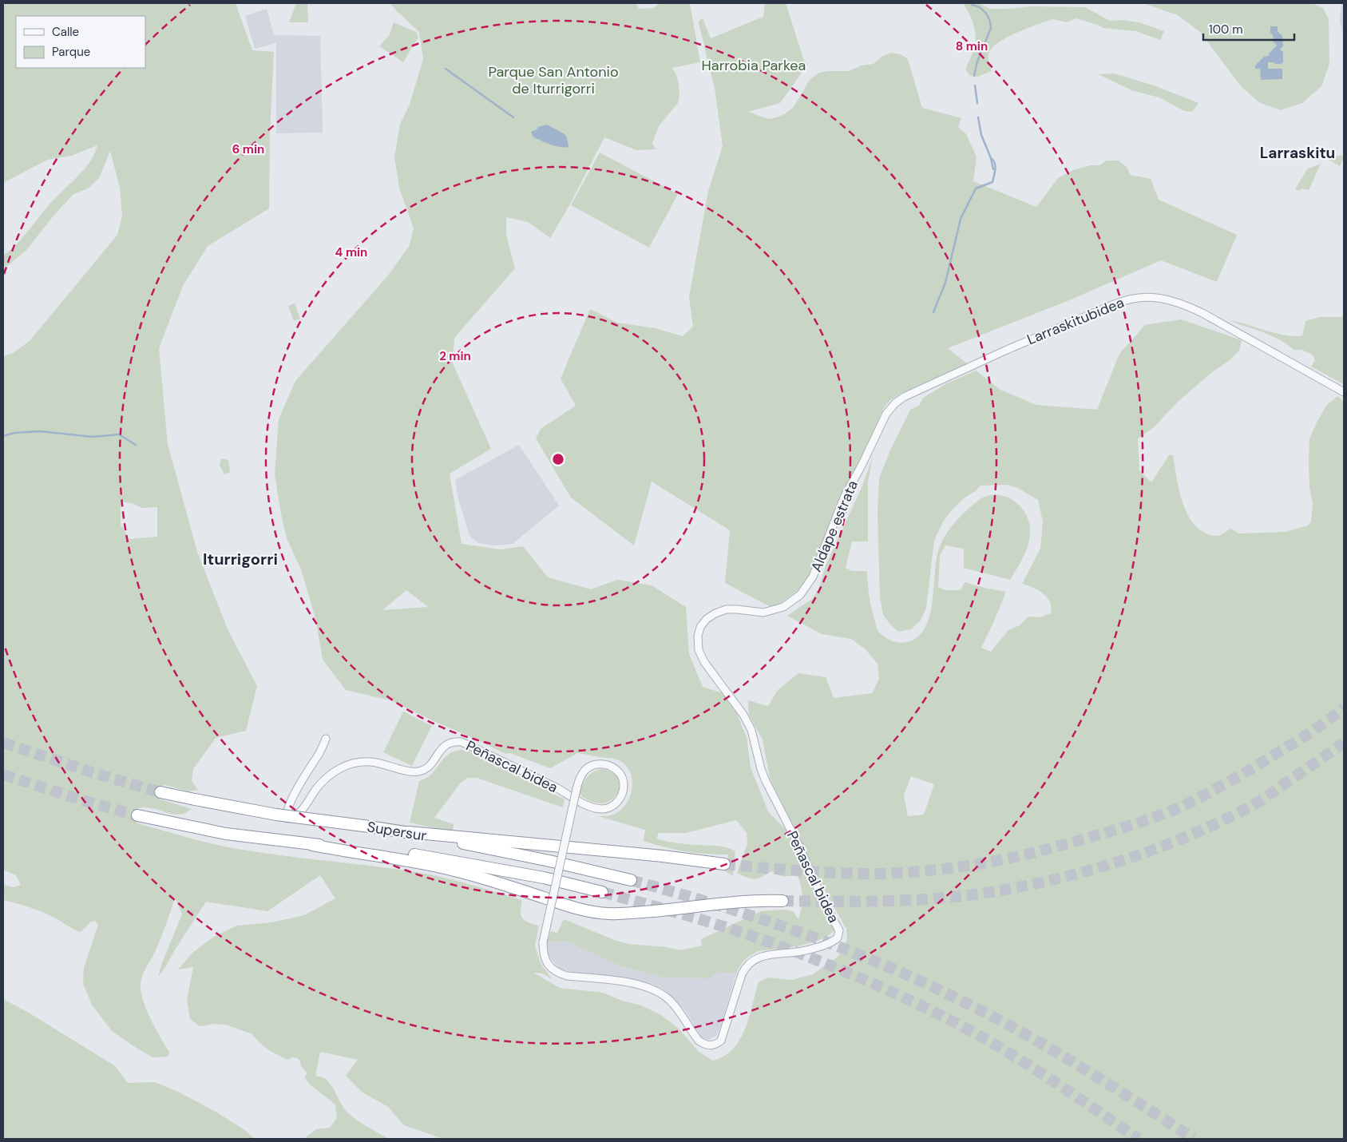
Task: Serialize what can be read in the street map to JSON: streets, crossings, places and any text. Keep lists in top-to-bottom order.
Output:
{
  "streets": {
    "highway": ["Supersur"],
    "street": ["Larraskitubidea", "Aldape estrata", "Peñascal bidea"]
  },
  "crossings": [
    ["Larraskitubidea", "Aldape estrata"],
    ["Aldape estrata", "Peñascal bidea"]
  ],
  "districts": ["Larraskitu", "Iturrigorri"],
  "parks": ["Harrobia Parkea", "Parque San Antonio de Iturrigorri"],
  "legend": ["Calle", "Parque"],
  "scale_bar": "100 m",
  "rings": [
    "8 min",
    "6 min",
    "4 min",
    "2 min"
  ]
}
